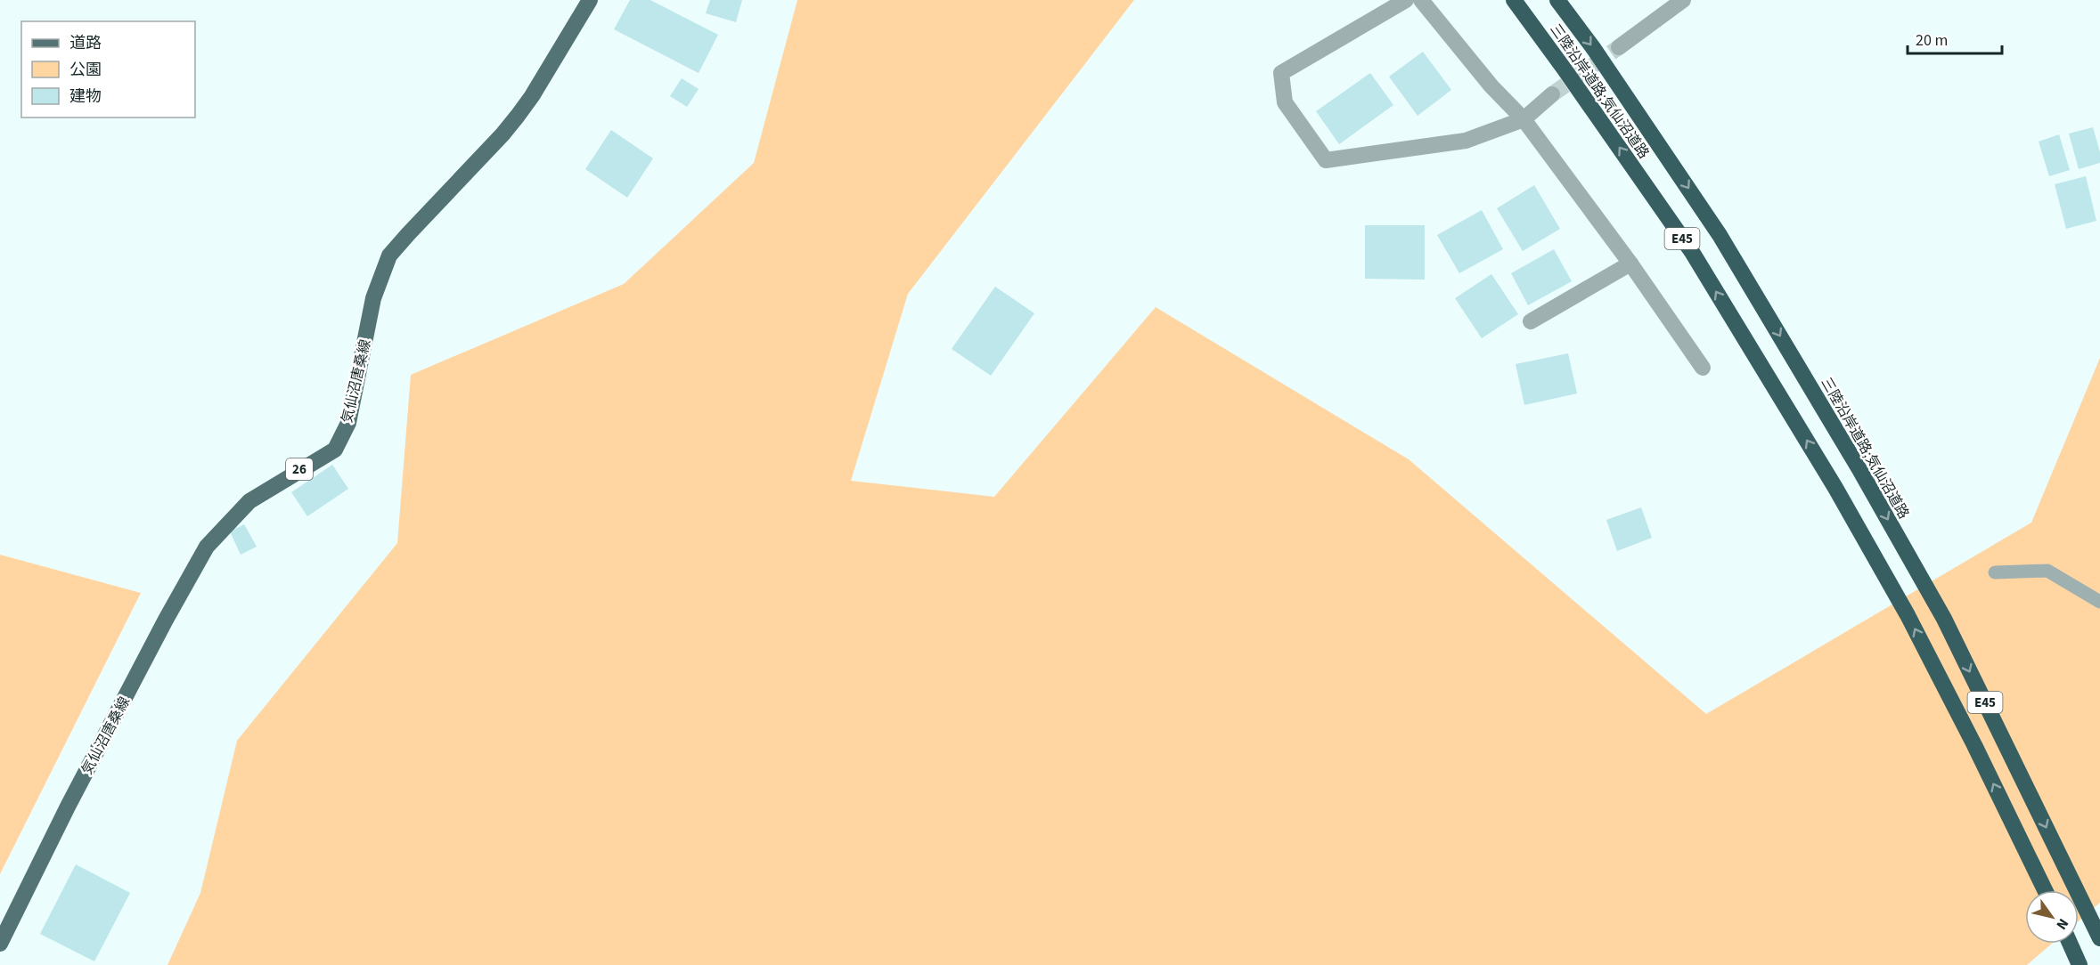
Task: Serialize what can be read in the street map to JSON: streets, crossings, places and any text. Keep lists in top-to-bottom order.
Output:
{
  "streets": {
    "highway": ["三陸沿岸道路;気仙沼道路", "E45"],
    "main road": ["気仙沼唐桑線", "26"]
  },
  "legend": ["道路", "公園", "建物"],
  "scale_bar": "20 m",
  "north": "bottom right"
}
